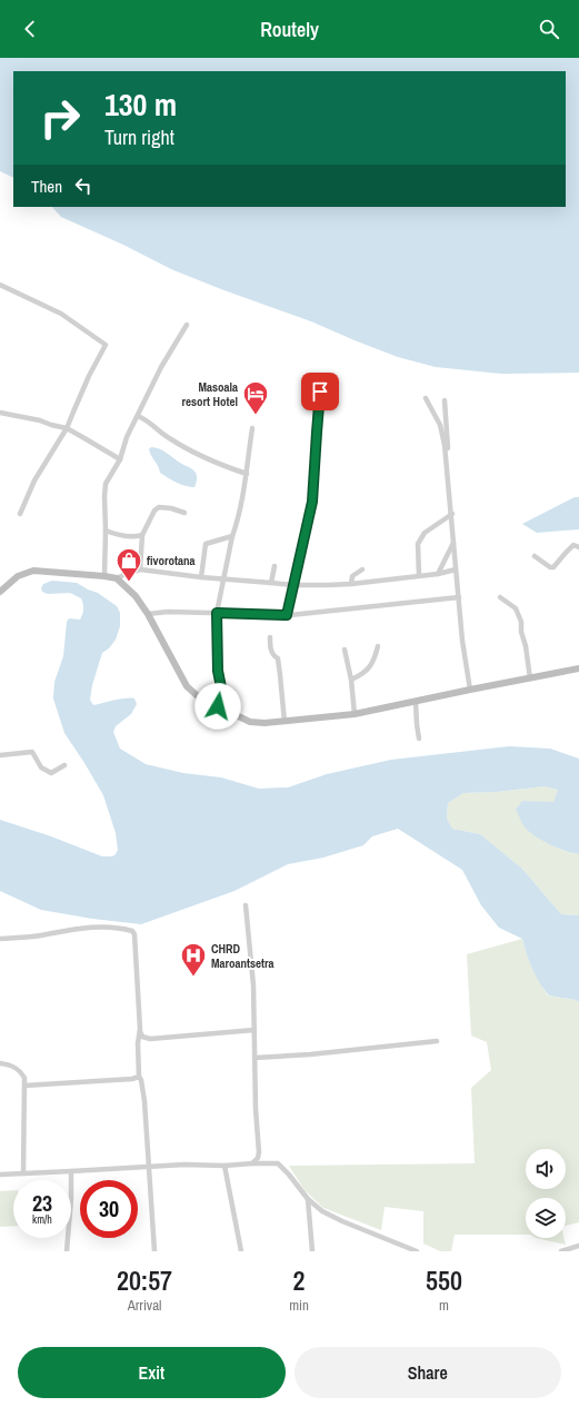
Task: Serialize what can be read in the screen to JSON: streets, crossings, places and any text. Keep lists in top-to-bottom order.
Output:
{
  "places": {
    "hotel": ["Masoala resort Hotel"],
    "shop": ["fivorotana"],
    "hospital": ["CHRD Maroantsetra"]
  },
  "page": {
    "header": "Routely",
    "turn": ["130 m", "Turn right"],
    "then": "Then",
    "speed": "23 km/h",
    "limit": "30",
    "eta": [
      "20:57",
      "Arrival",
      "2",
      "min",
      "550",
      "m"
    ],
    "buttons": ["Exit", "Share"]
  }
}
